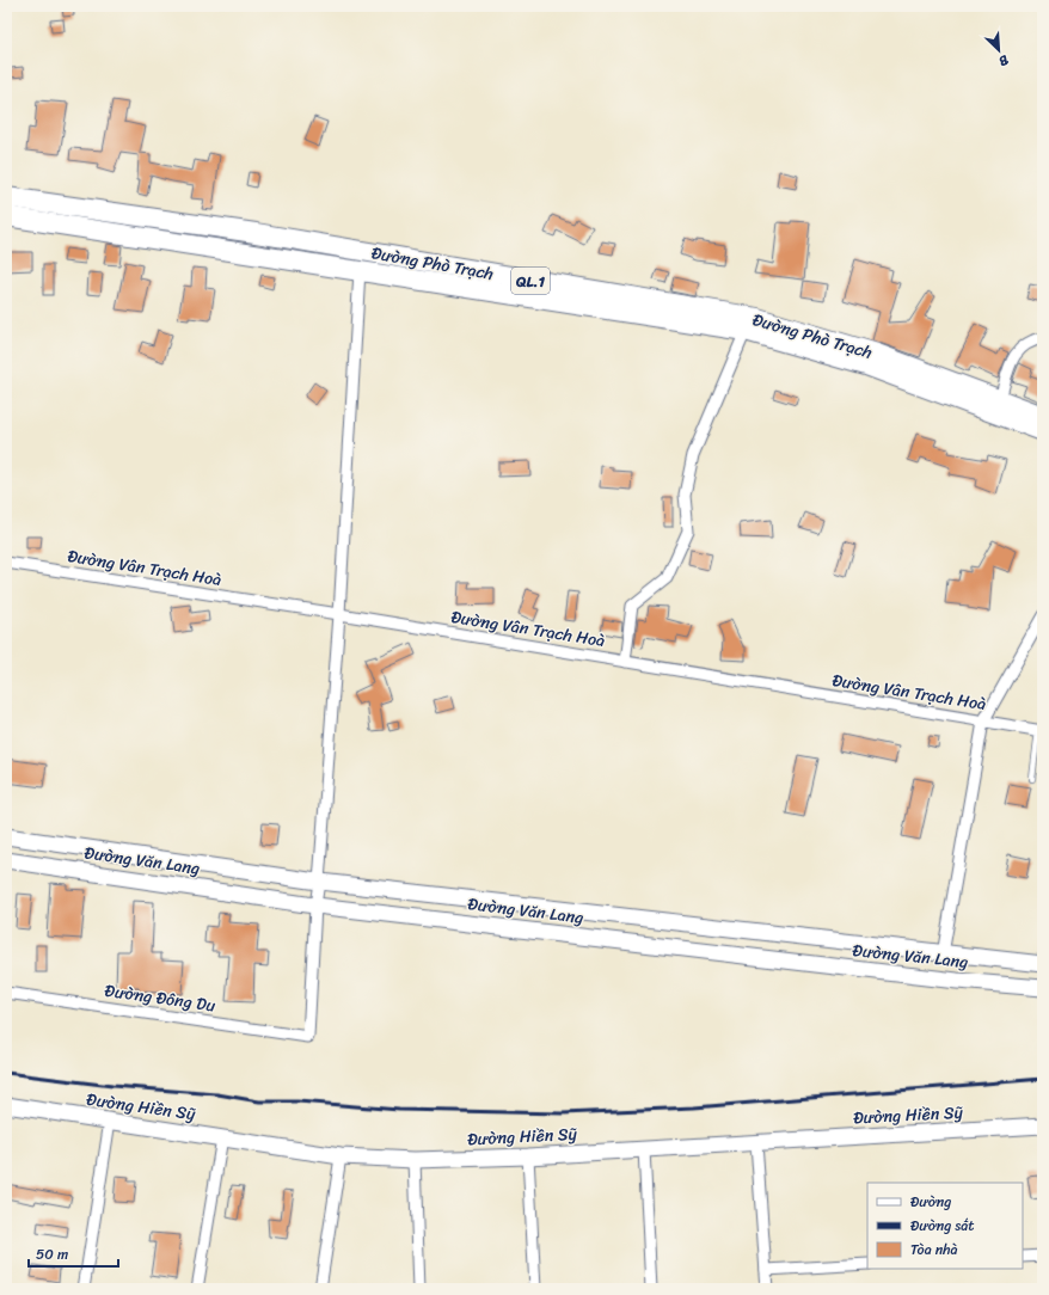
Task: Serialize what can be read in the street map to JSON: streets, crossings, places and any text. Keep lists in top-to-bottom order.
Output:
{
  "streets": {
    "highway": ["Đường Phò Trạch", "QL.1"],
    "street": [
      "Đường Vân Trạch Hoà",
      "Đường Văn Lang",
      "Đường Đông Du",
      "Đường Hiền Sỹ"
    ]
  },
  "crossings": [
    ["Đường Văn Lang", "Đường Đông Du"]
  ],
  "legend": ["Đường", "Đường sắt", "Tòa nhà"],
  "scale_bar": "50 m",
  "north": "bottom right"
}
